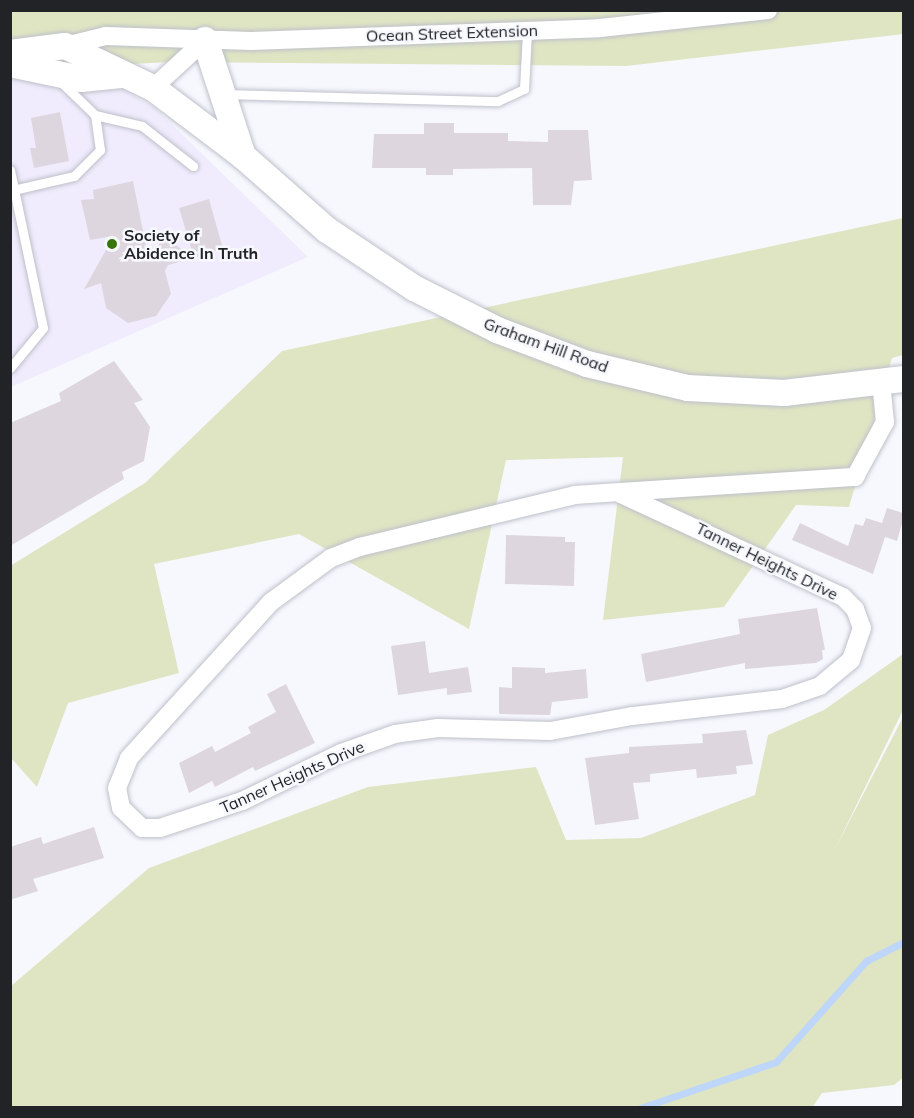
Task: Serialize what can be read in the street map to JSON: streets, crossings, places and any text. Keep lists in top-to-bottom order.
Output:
{
  "streets": {
    "main road": ["Graham Hill Road"],
    "street": ["Ocean Street Extension", "Tanner Heights Drive"]
  },
  "crossings": [
    ["Ocean Street Extension", "Graham Hill Road"],
    ["Graham Hill Road", "Tanner Heights Drive"]
  ],
  "places": ["Society of Abidence In Truth"]
}
